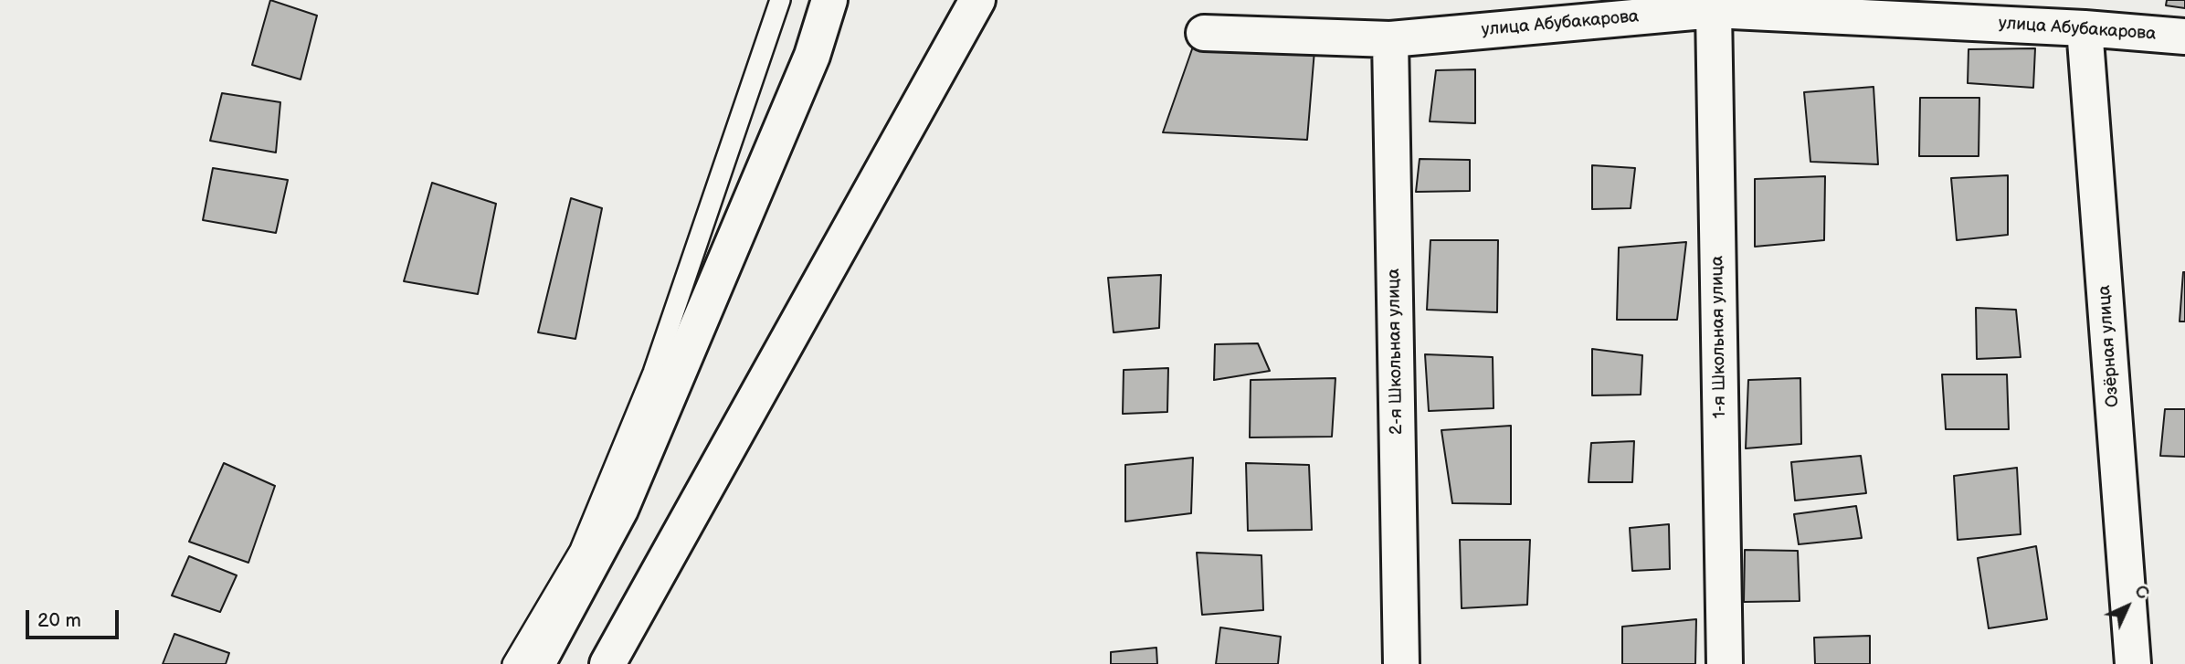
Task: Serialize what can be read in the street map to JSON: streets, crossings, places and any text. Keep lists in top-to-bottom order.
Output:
{
  "streets": {
    "street": [
      "улица Абубакарова",
      "1-я Школьная улица",
      "Озёрная улица",
      "2-я Школьная улица"
    ]
  },
  "crossings": [
    ["улица Абубакарова", "1-я Школьная улица"],
    ["улица Абубакарова", "Озёрная улица"],
    ["улица Абубакарова", "2-я Школьная улица"]
  ],
  "scale_bar": "20 m",
  "north": "top right"
}
